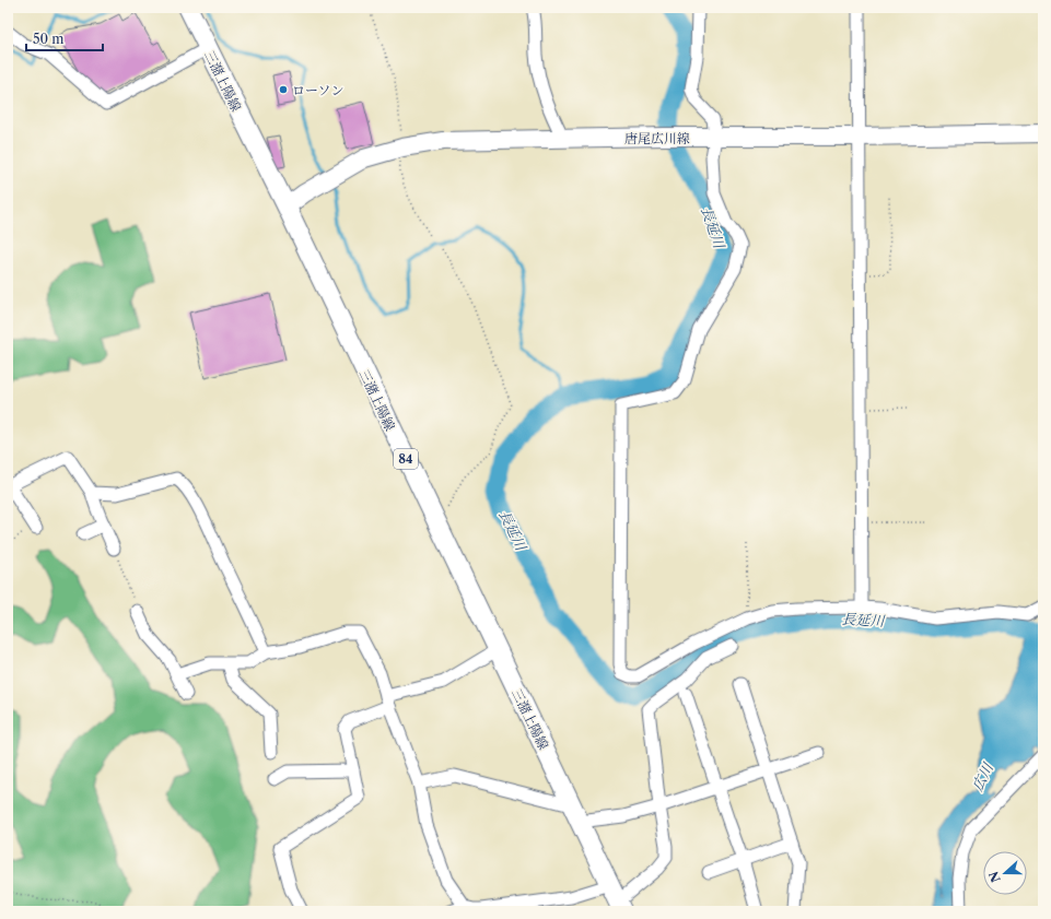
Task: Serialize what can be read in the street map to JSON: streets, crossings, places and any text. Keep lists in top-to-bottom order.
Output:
{
  "streets": {
    "main road": ["三潴上陽線", "唐尾広川線", "84"]
  },
  "crossings": [
    ["三潴上陽線", "唐尾広川線"]
  ],
  "water": ["長延川", "広川"],
  "places": ["ローソン"],
  "scale_bar": "50 m",
  "north": "left"
}
